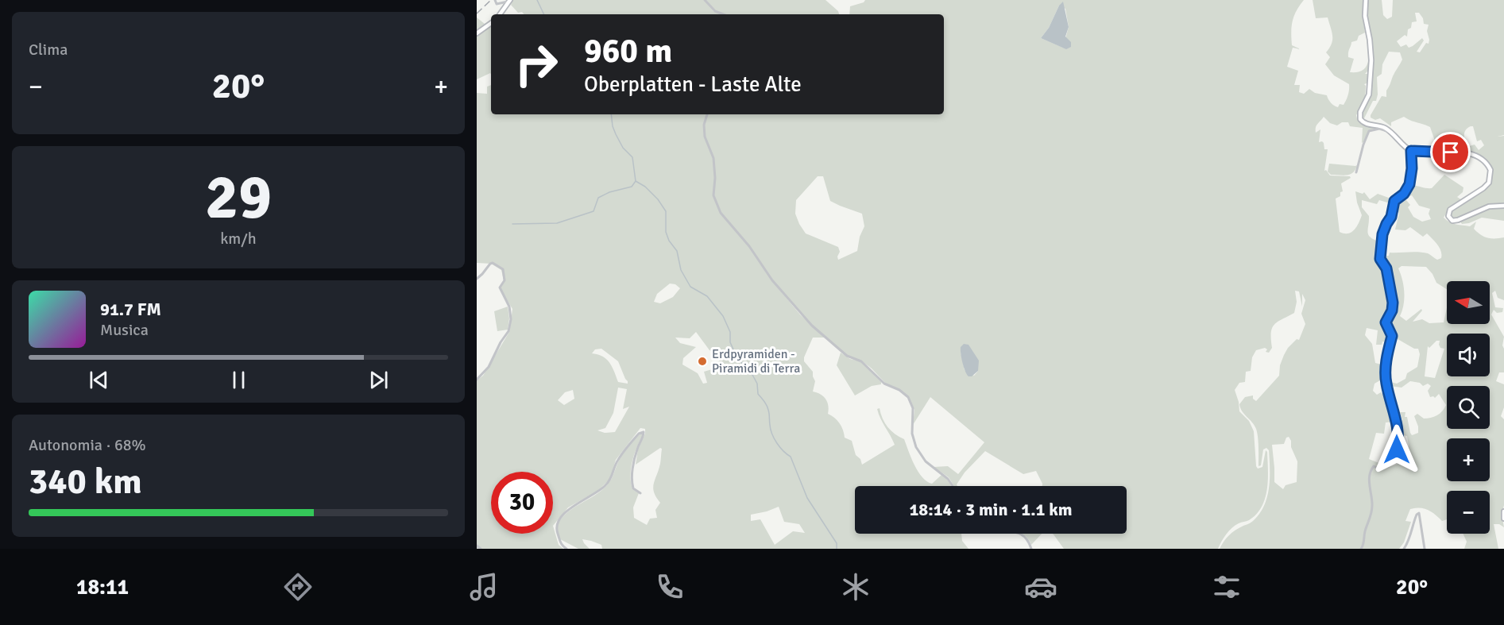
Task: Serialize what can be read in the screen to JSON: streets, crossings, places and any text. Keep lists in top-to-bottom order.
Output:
{
  "places": ["Erdpyramiden - Piramidi di Terra"],
  "north": "left",
  "page": {
    "tile": [
      "Clima",
      ["29", "km/h"],
      ["Autonomia · 68%", "340 km"]
    ],
    "turn": ["960 m", "Oberplatten - Laste Alte"],
    "heat": ["−", "20°", "+"],
    "map_buttons": ["+", "−"],
    "song": ["91.7 FM", "Musica"],
    "limit": "30",
    "trip": "18:14 · 3 min · 1.1 km",
    "tabs": ["18:11", "20°"]
  }
}
